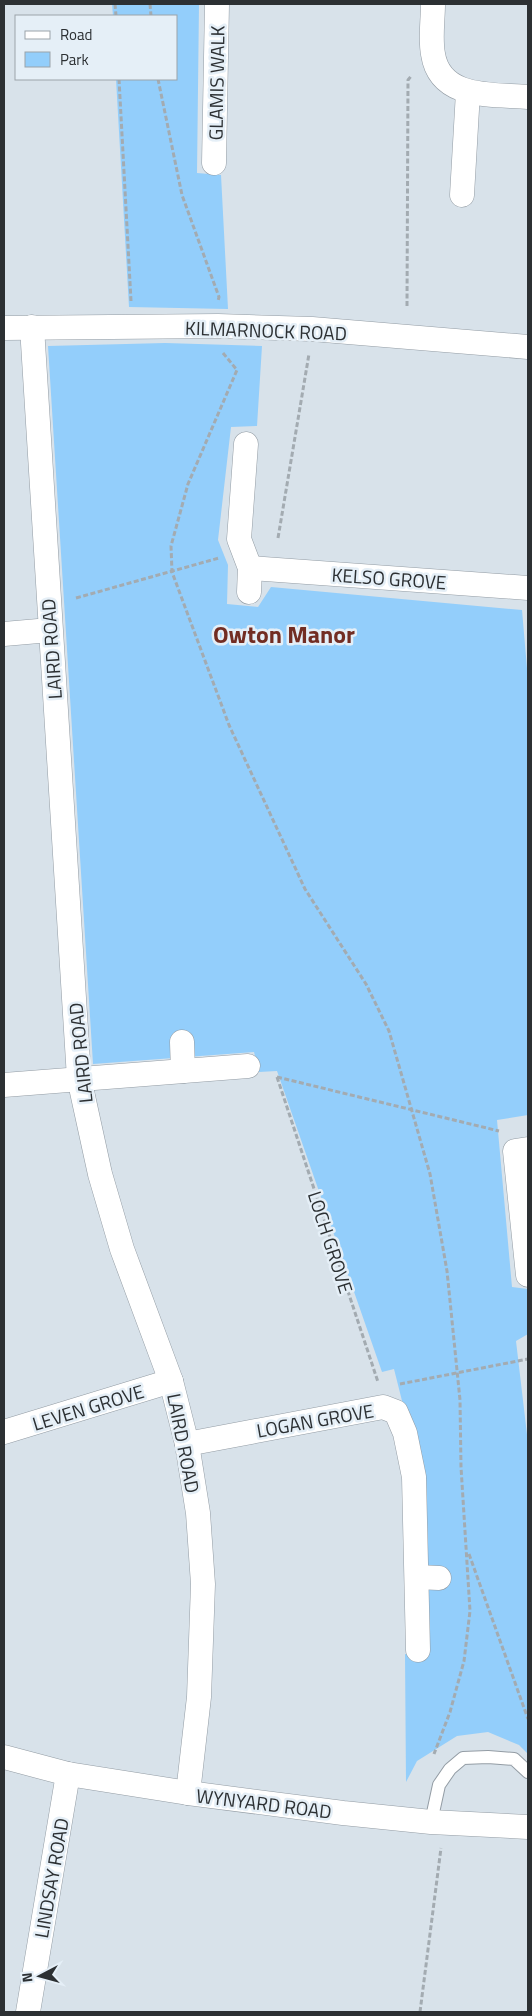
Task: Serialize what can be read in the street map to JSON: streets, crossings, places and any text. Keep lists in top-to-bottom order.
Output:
{
  "streets": {
    "street": [
      "GLAMIS WALK",
      "KILMARNOCK ROAD",
      "KELSO GROVE",
      "LAIRD ROAD",
      "LEVEN GROVE",
      "LOGAN GROVE",
      "WYNYARD ROAD",
      "LINDSAY ROAD"
    ],
    "path": ["LOCH GROVE"]
  },
  "crossings": [
    ["KILMARNOCK ROAD", "LAIRD ROAD"],
    ["LAIRD ROAD", "LEVEN GROVE"],
    ["LAIRD ROAD", "LOGAN GROVE"],
    ["LAIRD ROAD", "WYNYARD ROAD"],
    ["LOCH GROVE", "LOGAN GROVE"],
    ["WYNYARD ROAD", "LINDSAY ROAD"]
  ],
  "districts": ["Owton Manor"],
  "legend": ["Road", "Park"],
  "north": "left"
}
